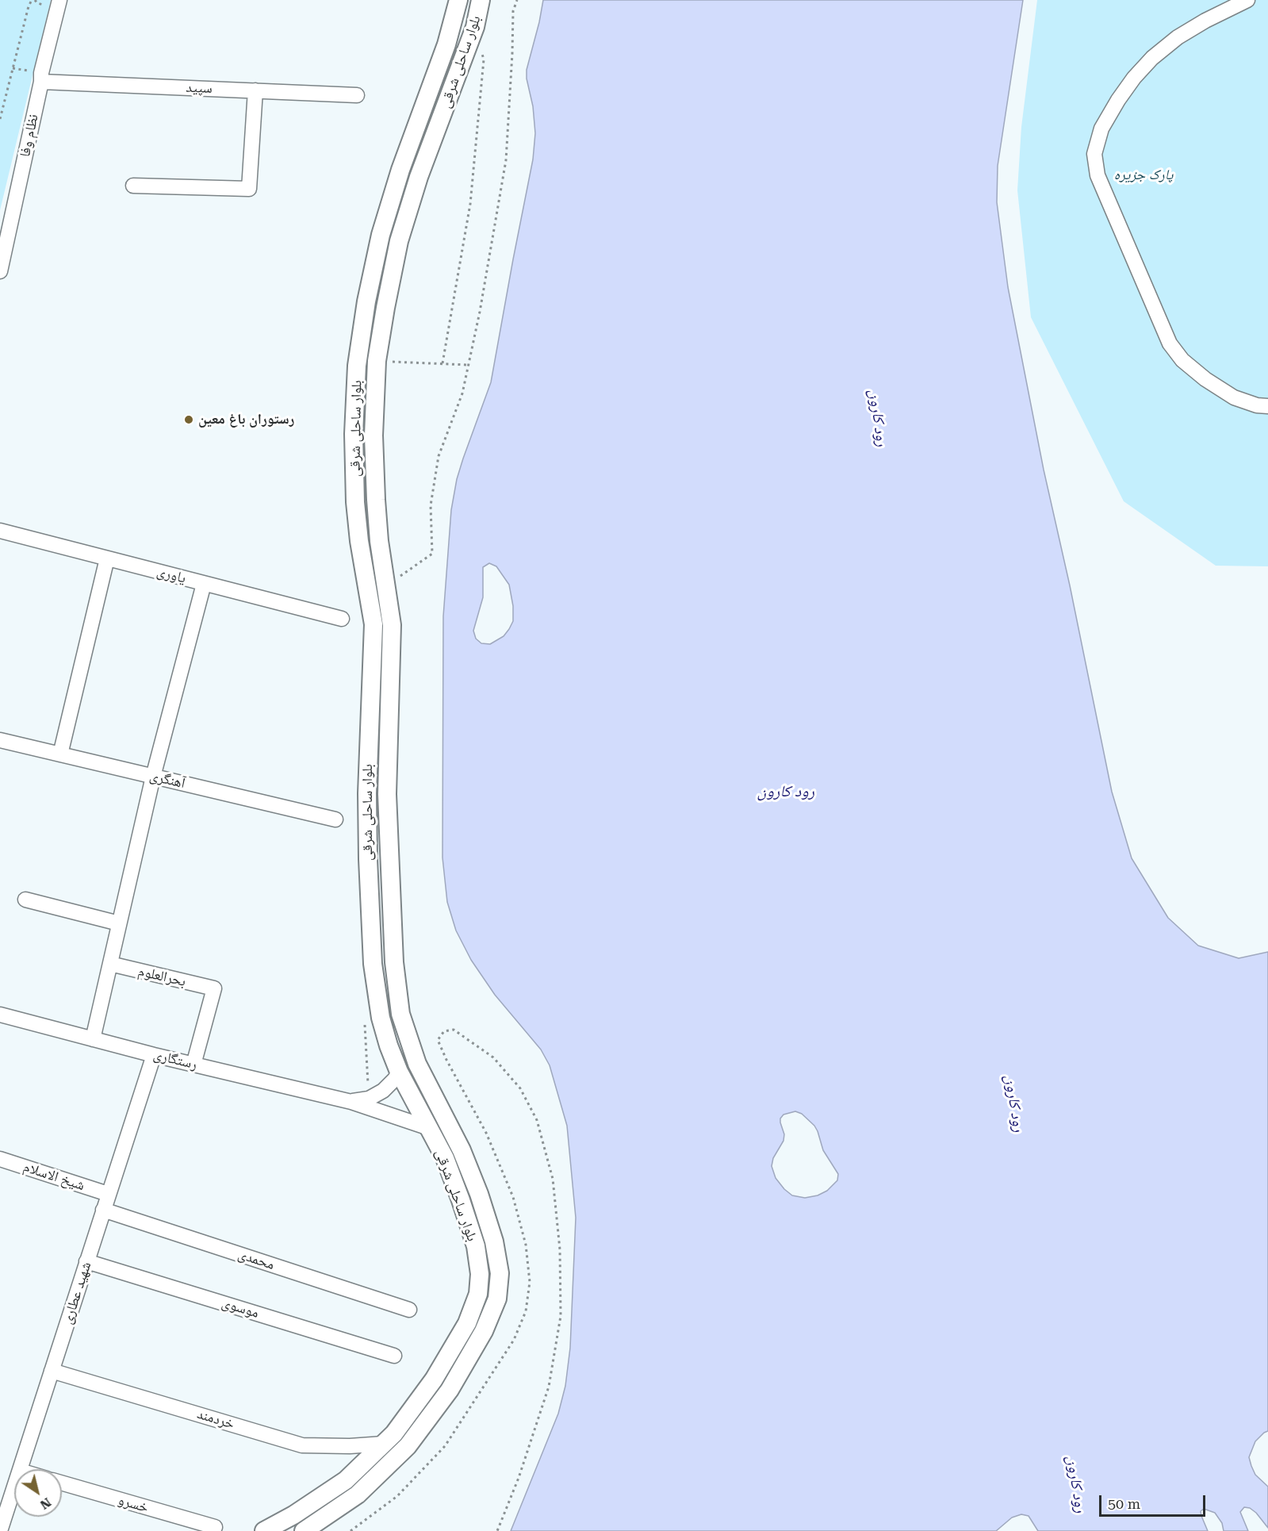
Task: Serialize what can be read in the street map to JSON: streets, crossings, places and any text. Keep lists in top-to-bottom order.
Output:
{
  "streets": {
    "main road": ["بلوار ساحلی شرقی"],
    "street": [
      "سپید",
      "نظام وفا",
      "یاوری",
      "آهنگری",
      "بحرالعلوم",
      "رستگاری",
      "شیخ الاسلام",
      "محمدی",
      "شهید عطاری",
      "موسوی",
      "خردمند",
      "خسرو"
    ]
  },
  "crossings": [
    ["بلوار ساحلی شرقی", "رستگاری"],
    ["بلوار ساحلی شرقی", "خردمند"],
    ["سپید", "نظام وفا"],
    ["بحرالعلوم", "رستگاری"],
    ["رستگاری", "شهید عطاری"],
    ["شیخ الاسلام", "شهید عطاری"],
    ["محمدی", "شهید عطاری"],
    ["شهید عطاری", "موسوی"],
    ["شهید عطاری", "خردمند"]
  ],
  "water": ["رود کارون"],
  "parks": ["پارک جزیره"],
  "places": ["رستوران باغ معین"],
  "scale_bar": "50 m",
  "north": "bottom right"
}
